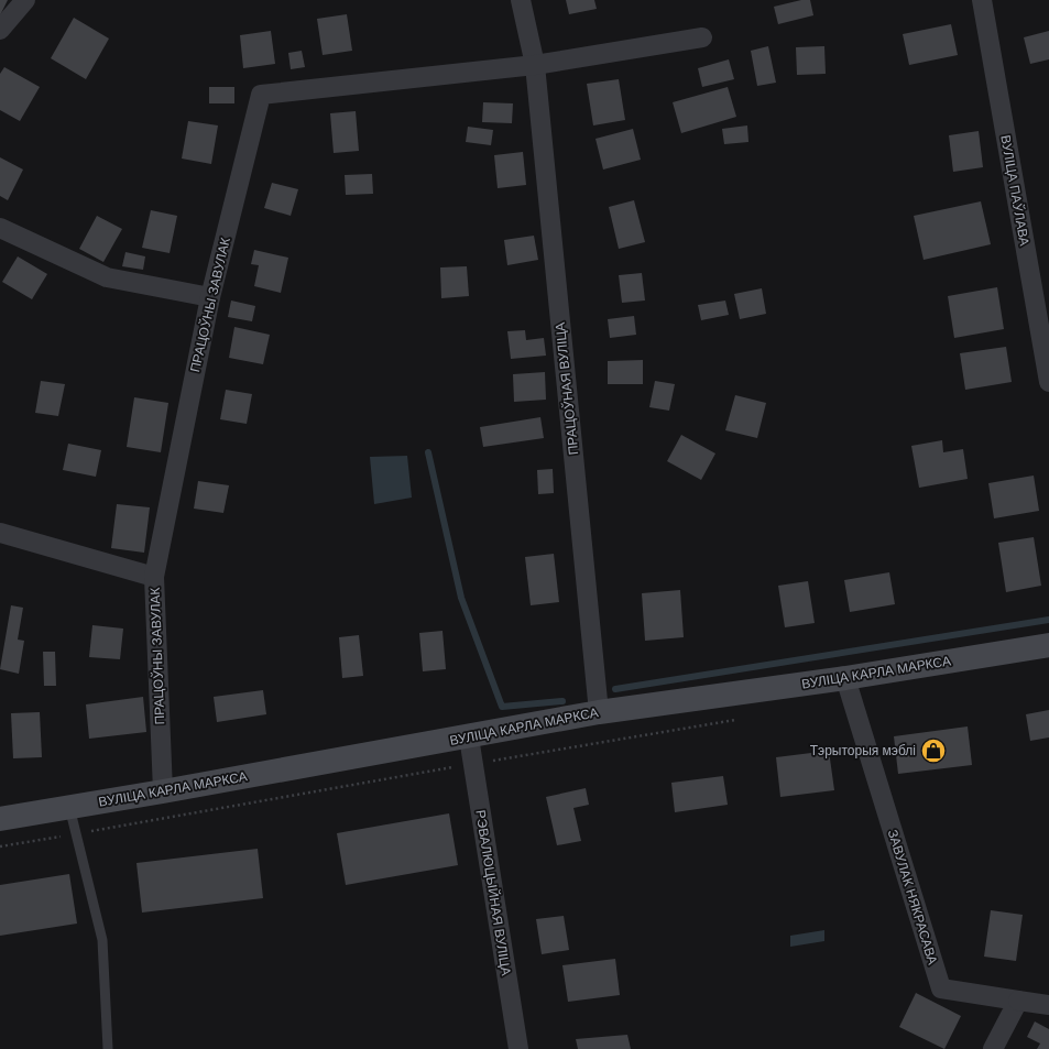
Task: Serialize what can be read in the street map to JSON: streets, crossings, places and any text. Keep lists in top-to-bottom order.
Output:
{
  "streets": {
    "main road": ["ВУЛІЦА КАРЛА МАРКСА"],
    "street": [
      "ВУЛІЦА ПАЎЛАВА",
      "ПРАЦОЎНЫ ЗАВУЛАК",
      "ПРАЦОЎНАЯ ВУЛІЦА",
      "РЭВАЛЮЦЫЙНАЯ ВУЛІЦА",
      "ЗАВУЛАК НЯКРАСАВА"
    ]
  },
  "crossings": [
    ["ПРАЦОЎНЫ ЗАВУЛАК", "ПРАЦОЎНАЯ ВУЛІЦА"],
    ["ПРАЦОЎНЫ ЗАВУЛАК", "ВУЛІЦА КАРЛА МАРКСА"],
    ["ПРАЦОЎНАЯ ВУЛІЦА", "ВУЛІЦА КАРЛА МАРКСА"],
    ["ВУЛІЦА КАРЛА МАРКСА", "РЭВАЛЮЦЫЙНАЯ ВУЛІЦА"],
    ["ВУЛІЦА КАРЛА МАРКСА", "ЗАВУЛАК НЯКРАСАВА"]
  ],
  "places": {
    "shop": ["Тэрыторыя мэблі"]
  }
}
